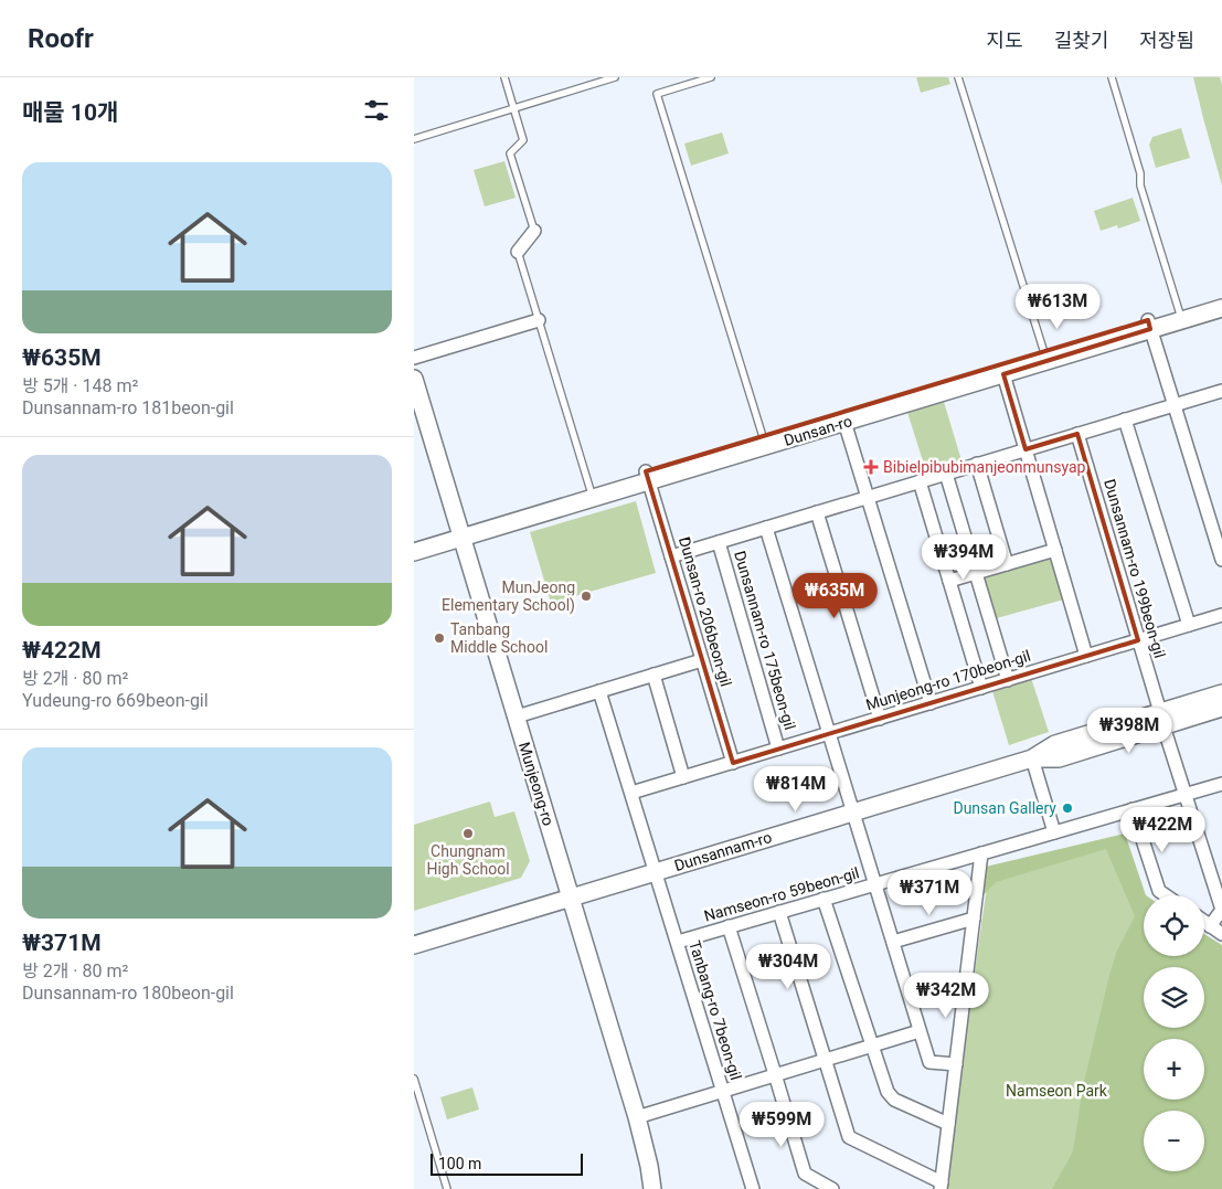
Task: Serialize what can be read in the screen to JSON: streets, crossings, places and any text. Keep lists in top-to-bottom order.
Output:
{
  "streets": {
    "main road": ["Dunsan-ro", "Munjeong-ro", "Dunsannam-ro"],
    "street": [
      "Dunsannam-ro 199beon-gil",
      "Dunsan-ro 206beon-gil",
      "Dunsannam-ro 175beon-gil",
      "Munjeong-ro 170beon-gil",
      "Namseon-ro 59beon-gil",
      "Tanbang-ro 7beon-gil"
    ]
  },
  "crossings": [
    ["Dunsan-ro", "Dunsan-ro 206beon-gil"],
    ["Dunsan-ro", "Munjeong-ro"],
    ["Dunsannam-ro 199beon-gil", "Munjeong-ro 170beon-gil"],
    ["Dunsannam-ro 199beon-gil", "Dunsannam-ro"],
    ["Dunsannam-ro 199beon-gil", "Namseon-ro 59beon-gil"],
    ["Dunsan-ro 206beon-gil", "Munjeong-ro 170beon-gil"],
    ["Dunsannam-ro 175beon-gil", "Munjeong-ro 170beon-gil"],
    ["Munjeong-ro 170beon-gil", "Tanbang-ro 7beon-gil"],
    ["Munjeong-ro", "Dunsannam-ro"],
    ["Dunsannam-ro", "Tanbang-ro 7beon-gil"],
    ["Namseon-ro 59beon-gil", "Tanbang-ro 7beon-gil"]
  ],
  "parks": ["Namseon Park"],
  "places": {
    "health": ["Bibielpibubimanjeonmunsyap"],
    "other": [
      "MunJeong Elementary School)",
      "Tanbang Middle School",
      "Dunsan Gallery",
      "Chungnam High School"
    ]
  },
  "scale_bar": "100 m",
  "page": {
    "header": "Roofr",
    "nav": ["지도", "길찾기", "저장됨"],
    "heading": "매물 10개",
    "list": [
      {
        "name": "₩635M",
        "note": "방 5개 · 148 m² · Dunsannam-ro 181beon-gil"
      },
      {
        "name": "₩422M",
        "note": "방 2개 · 80 m² · Yudeung-ro 669beon-gil"
      },
      {
        "name": "₩371M",
        "note": "방 2개 · 80 m² · Dunsannam-ro 180beon-gil"
      }
    ],
    "price": [
      "₩613M",
      "₩394M",
      "₩635M",
      "₩398M",
      "₩814M",
      "₩422M",
      "₩371M",
      "₩304M",
      "₩342M",
      "₩599M"
    ],
    "map_buttons": ["+", "−"],
    "scale": "100 m"
  }
}
